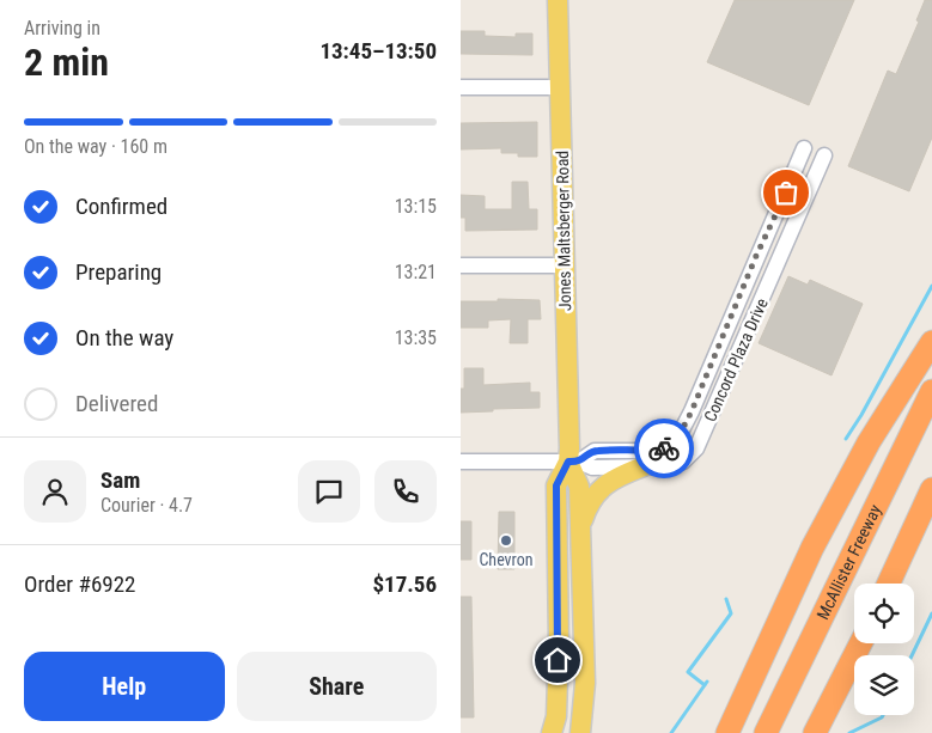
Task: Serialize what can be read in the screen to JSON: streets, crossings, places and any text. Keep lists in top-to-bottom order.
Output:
{
  "streets": {
    "highway": ["McAllister Freeway"],
    "main road": ["Jones Maltsberger Road"],
    "street": ["Concord Plaza Drive"]
  },
  "crossings": [
    ["Jones Maltsberger Road", "Concord Plaza Drive"]
  ],
  "places": ["Chevron"],
  "page": {
    "heading": ["2 min", "Arriving in", "13:45–13:50"],
    "panel": [
      "Sam",
      "Courier · 4.7",
      "Order #6922",
      "$17.56"
    ],
    "bar": "On the way · 160 m",
    "list": [
      ["Confirmed", "13:15"],
      ["Preparing", "13:21"],
      ["On the way", "13:35"],
      "Delivered"
    ],
    "buttons": ["Help", "Share"]
  }
}
